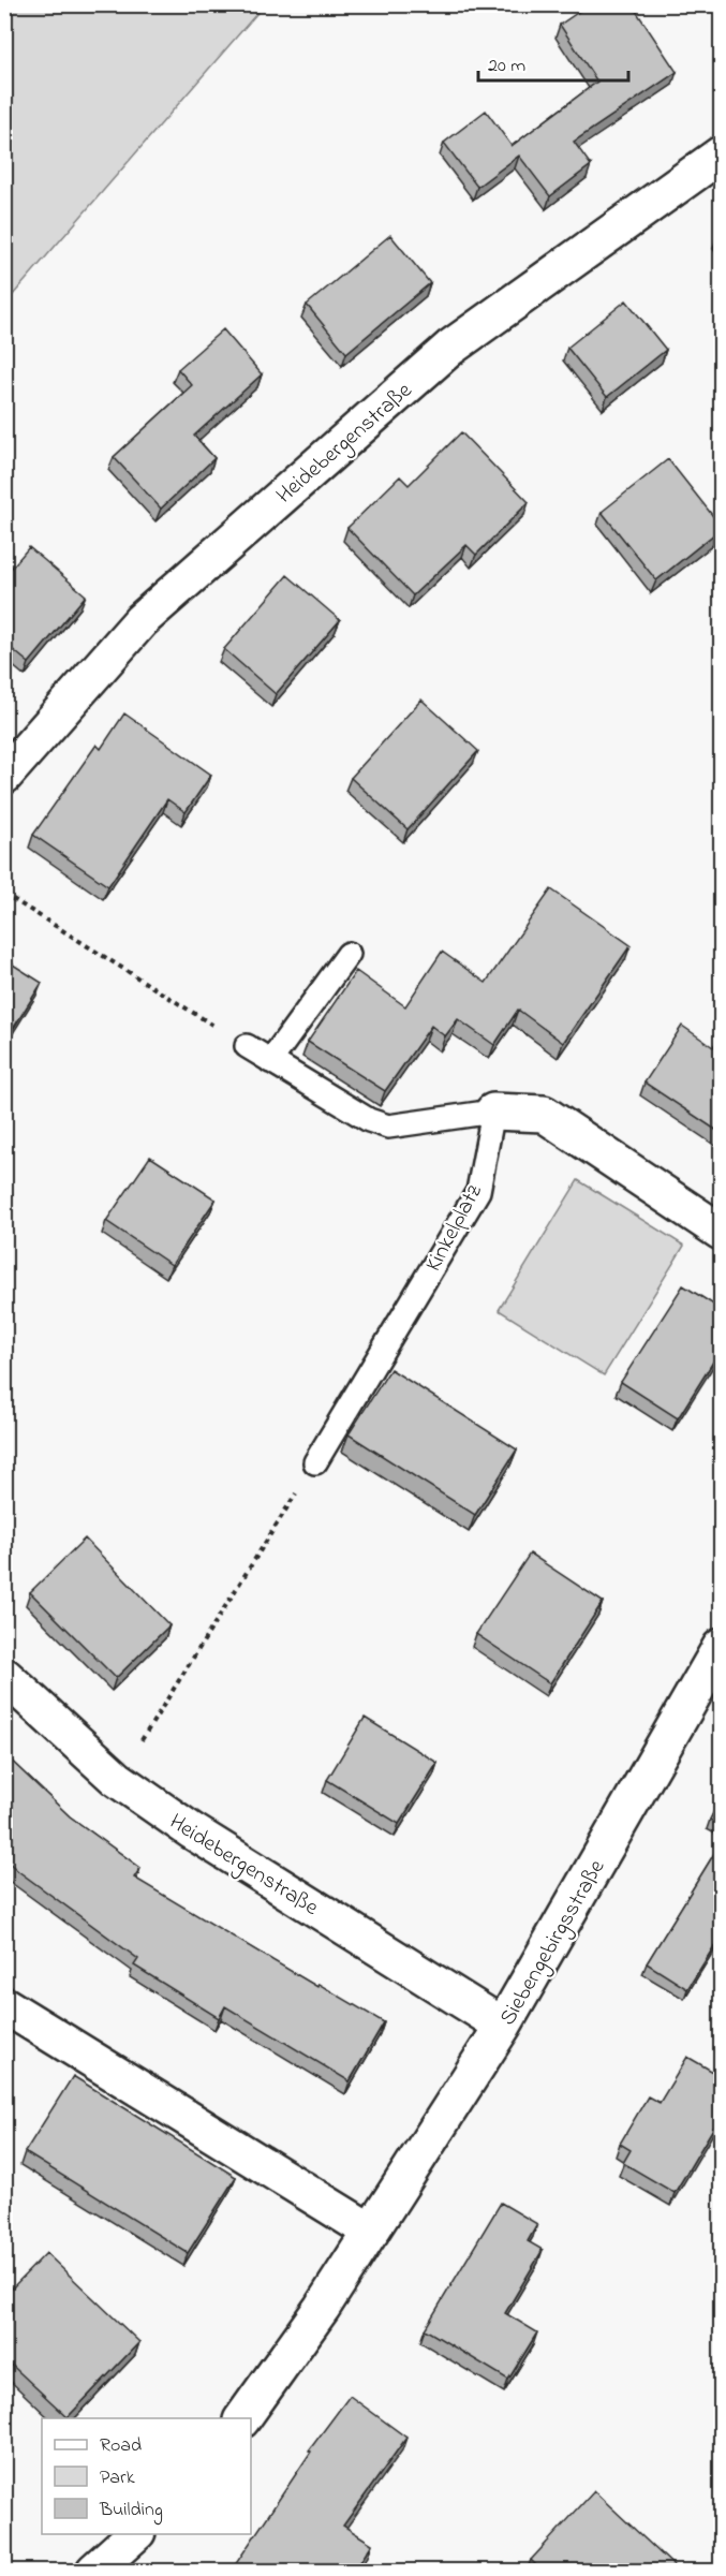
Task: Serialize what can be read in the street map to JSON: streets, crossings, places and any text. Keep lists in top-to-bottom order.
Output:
{
  "streets": {
    "street": ["Heidebergenstraße", "Siebengebirgsstraße"],
    "lane": ["Kinkelplatz"]
  },
  "crossings": [
    ["Heidebergenstraße", "Siebengebirgsstraße"]
  ],
  "legend": ["Road", "Park", "Building"],
  "scale_bar": "20 m"
}
